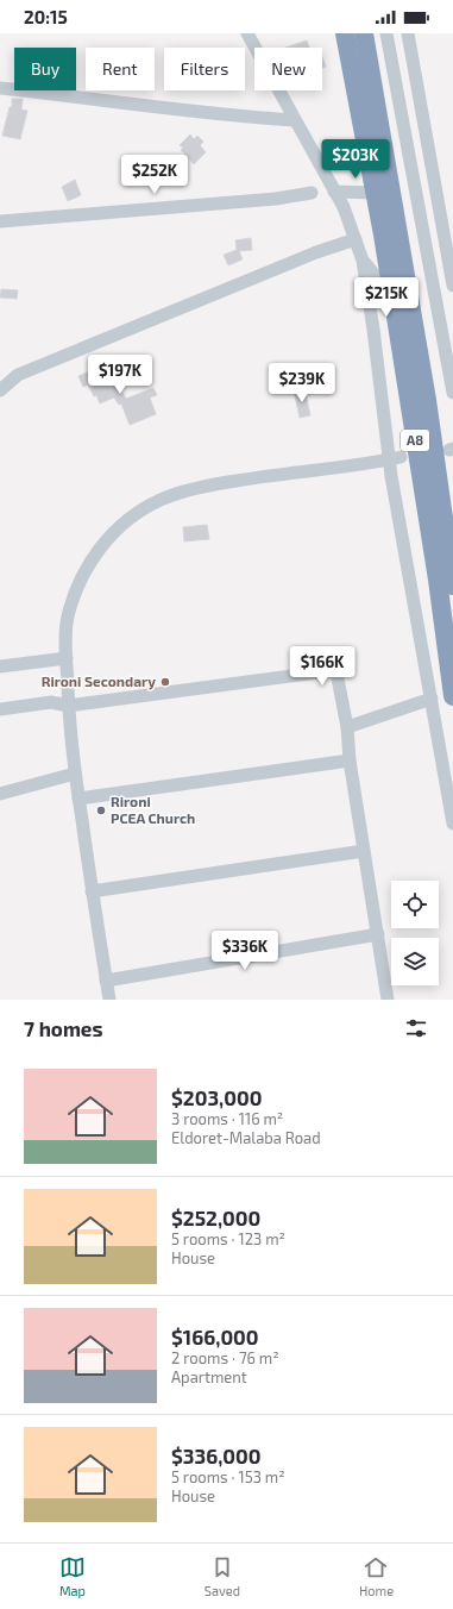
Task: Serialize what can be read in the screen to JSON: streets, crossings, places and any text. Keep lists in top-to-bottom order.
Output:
{
  "streets": {
    "highway": ["A8"]
  },
  "places": ["Rironi Secondary", "Rironi PCEA Church"],
  "page": {
    "status": "20:15",
    "chip": [
      "Buy",
      "Rent",
      "Filters",
      "New"
    ],
    "price": [
      "$203K",
      "$252K",
      "$215K",
      "$197K",
      "$239K",
      "$166K",
      "$336K"
    ],
    "heading": "7 homes",
    "list": [
      {
        "name": "$203,000",
        "note": "3 rooms · 116 m² · Eldoret-Malaba Road"
      },
      {
        "name": "$252,000",
        "note": "5 rooms · 123 m² · House"
      },
      {
        "name": "$166,000",
        "note": "2 rooms · 76 m² · Apartment"
      },
      {
        "name": "$336,000",
        "note": "5 rooms · 153 m² · House"
      }
    ],
    "tabs": ["Map", "Saved", "Home"]
  }
}
